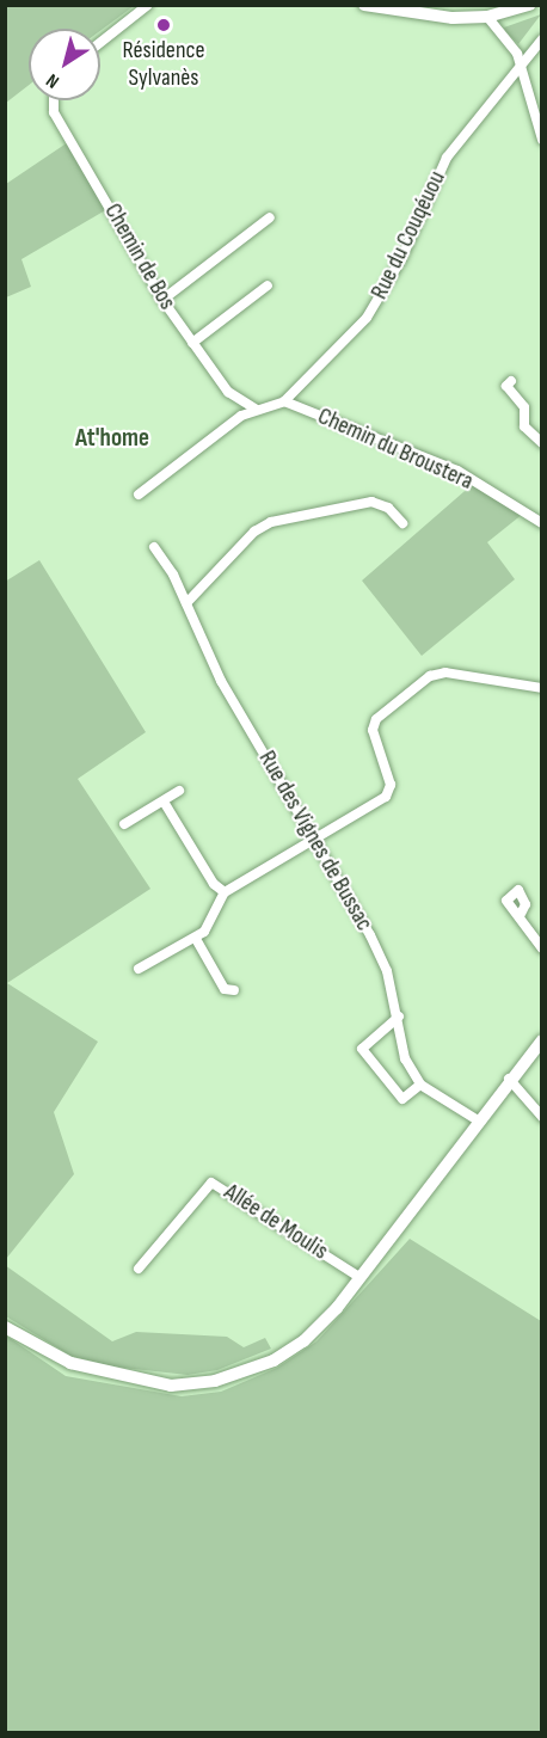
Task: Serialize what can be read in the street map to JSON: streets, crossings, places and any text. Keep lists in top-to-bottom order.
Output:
{
  "streets": {
    "street": [
      "Rue du Couqéuou",
      "Chemin de Bos",
      "Chemin du Broustera",
      "Rue des Vignes de Bussac",
      "Allée de Moulis"
    ]
  },
  "crossings": [
    ["Rue du Couqéuou", "Chemin de Bos"],
    ["Rue du Couqéuou", "Chemin du Broustera"]
  ],
  "districts": ["At'home"],
  "places": ["Résidence Sylvanès"],
  "north": "bottom left"
}
